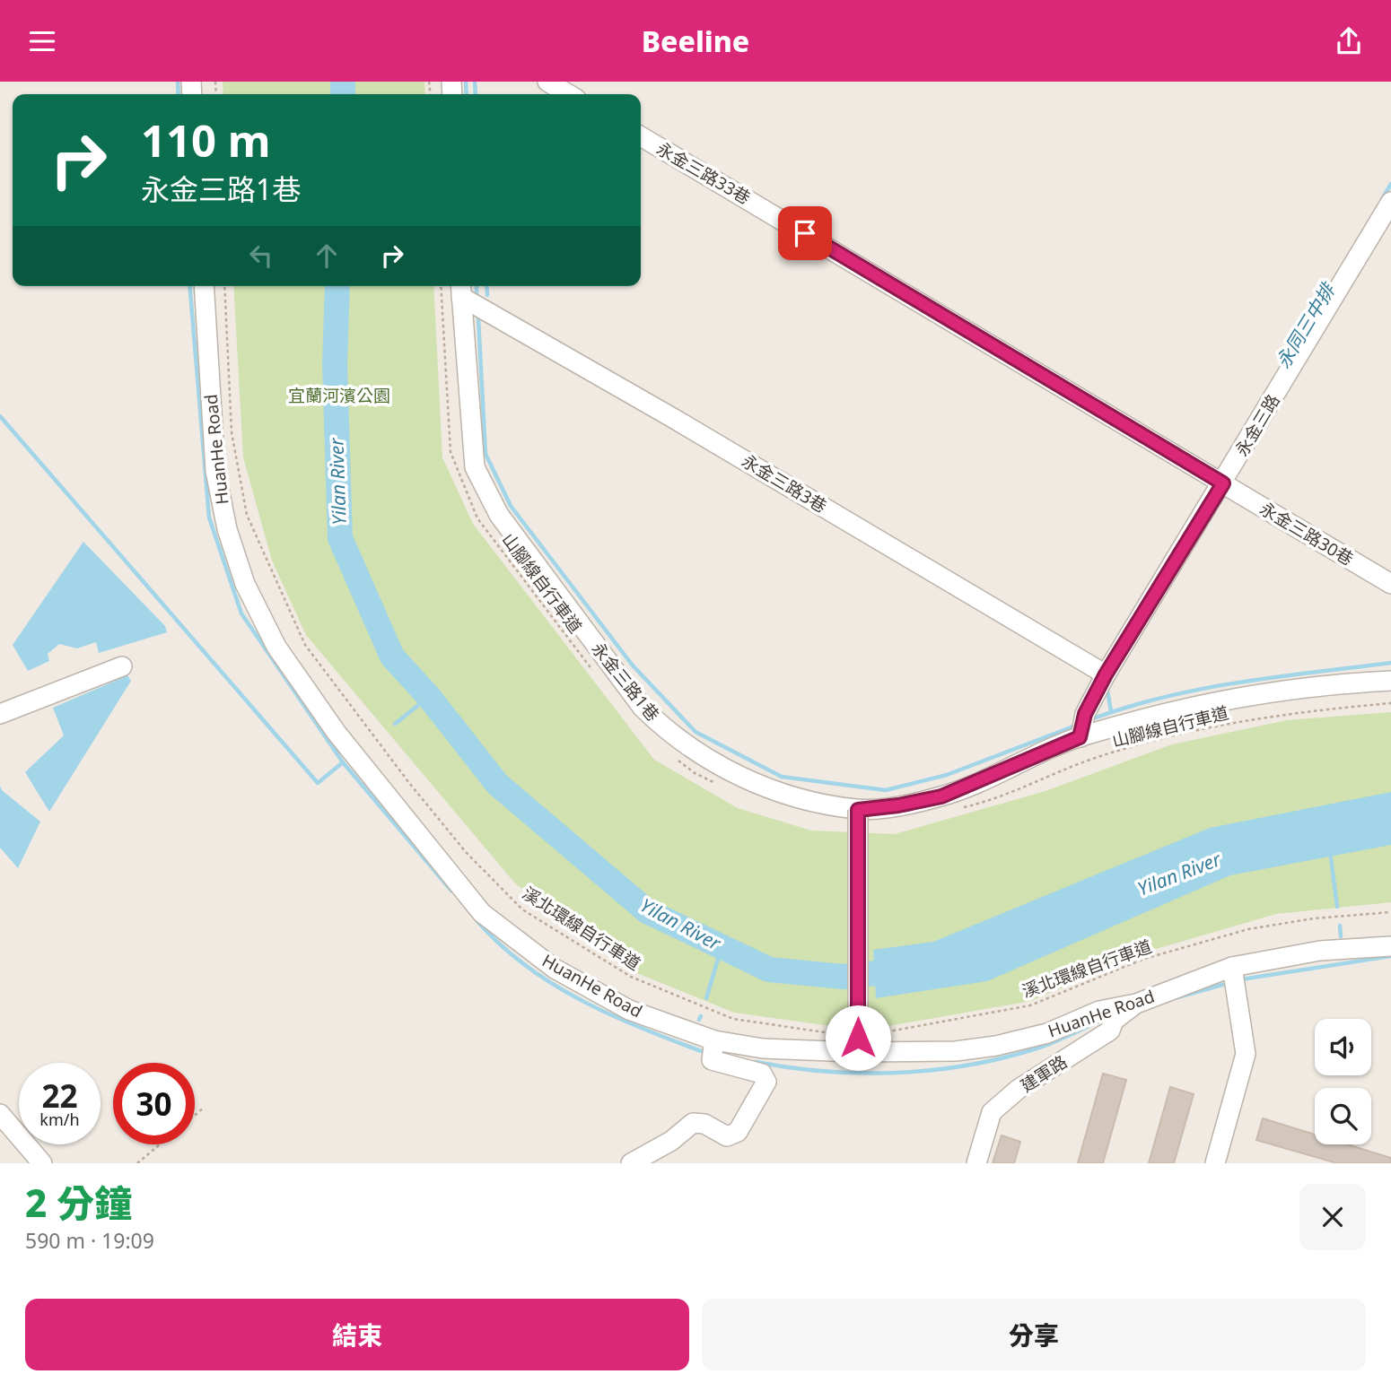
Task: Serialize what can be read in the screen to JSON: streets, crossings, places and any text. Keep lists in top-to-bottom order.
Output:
{
  "streets": {
    "street": [
      "永金三路33巷",
      "永金三路",
      "HuanHe Road",
      "永金三路3巷",
      "永金三路30巷",
      "永金三路1巷",
      "建軍路"
    ],
    "path": ["山腳線自行車道", "溪北環線自行車道"]
  },
  "crossings": [
    ["永金三路33巷", "永金三路"],
    ["永金三路33巷", "永金三路30巷"],
    ["永金三路", "永金三路3巷"],
    ["永金三路", "永金三路30巷"],
    ["永金三路", "永金三路1巷"],
    ["HuanHe Road", "溪北環線自行車道"],
    ["HuanHe Road", "建軍路"],
    ["永金三路3巷", "永金三路1巷"]
  ],
  "water": ["永同三中排", "Yilan River"],
  "parks": ["宜蘭河濱公園"],
  "page": {
    "header": "Beeline",
    "turn": ["110 m", "永金三路1巷"],
    "speed": "22 km/h",
    "limit": "30",
    "heading": ["2 分鐘", "590 m · 19:09"],
    "buttons": ["結束", "分享"]
  }
}
